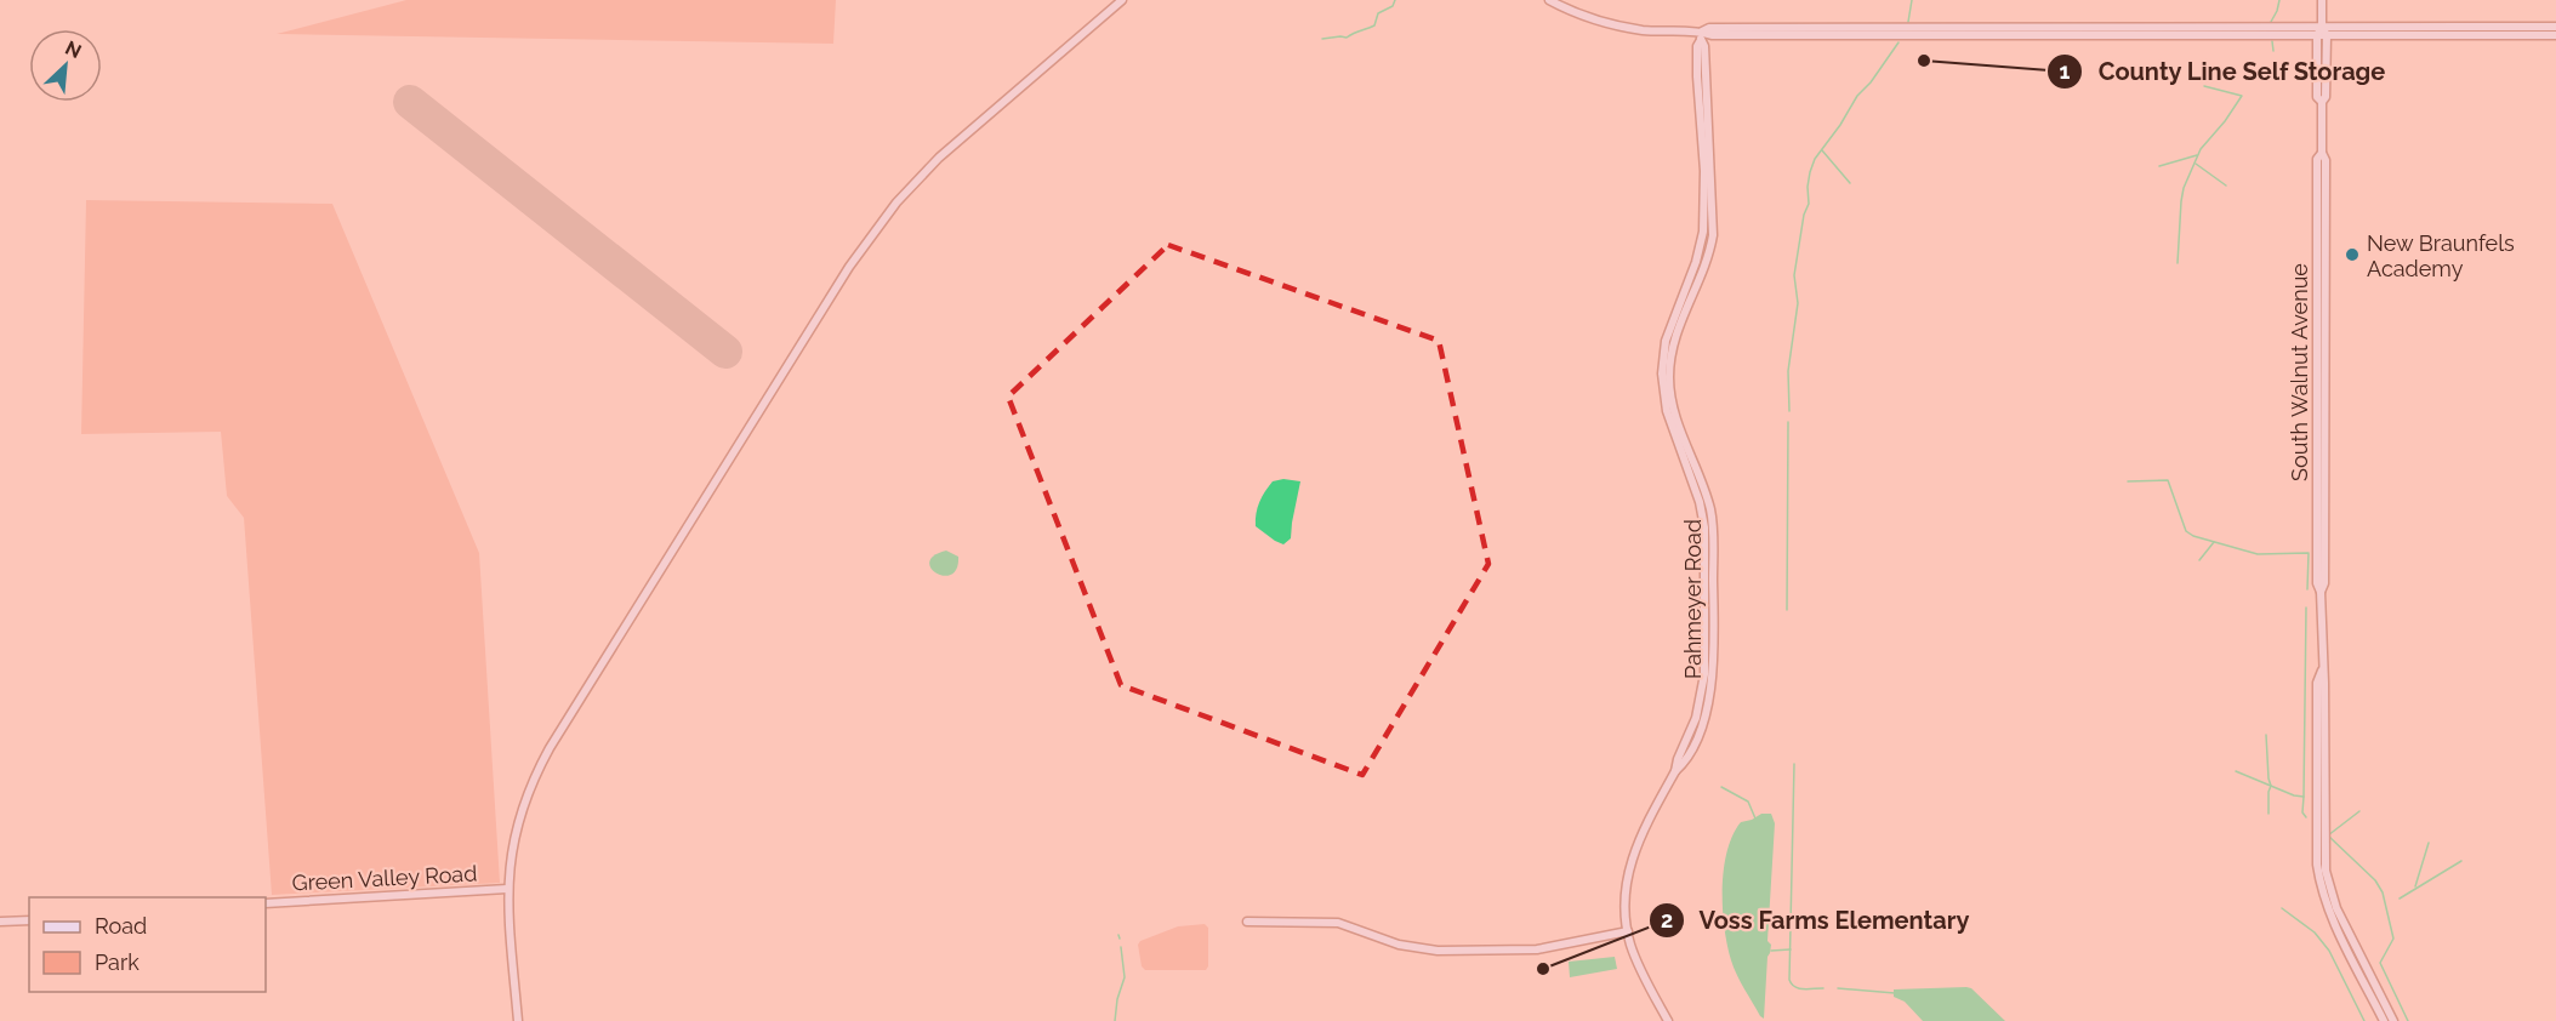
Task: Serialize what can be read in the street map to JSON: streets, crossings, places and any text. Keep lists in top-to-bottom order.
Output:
{
  "streets": {
    "street": ["South Walnut Avenue", "Pahmeyer Road", "Green Valley Road"]
  },
  "places": ["County Line Self Storage", "New Braunfels Academy", "Voss Farms Elementary"],
  "legend": ["Road", "Park"],
  "north": "top right"
}
